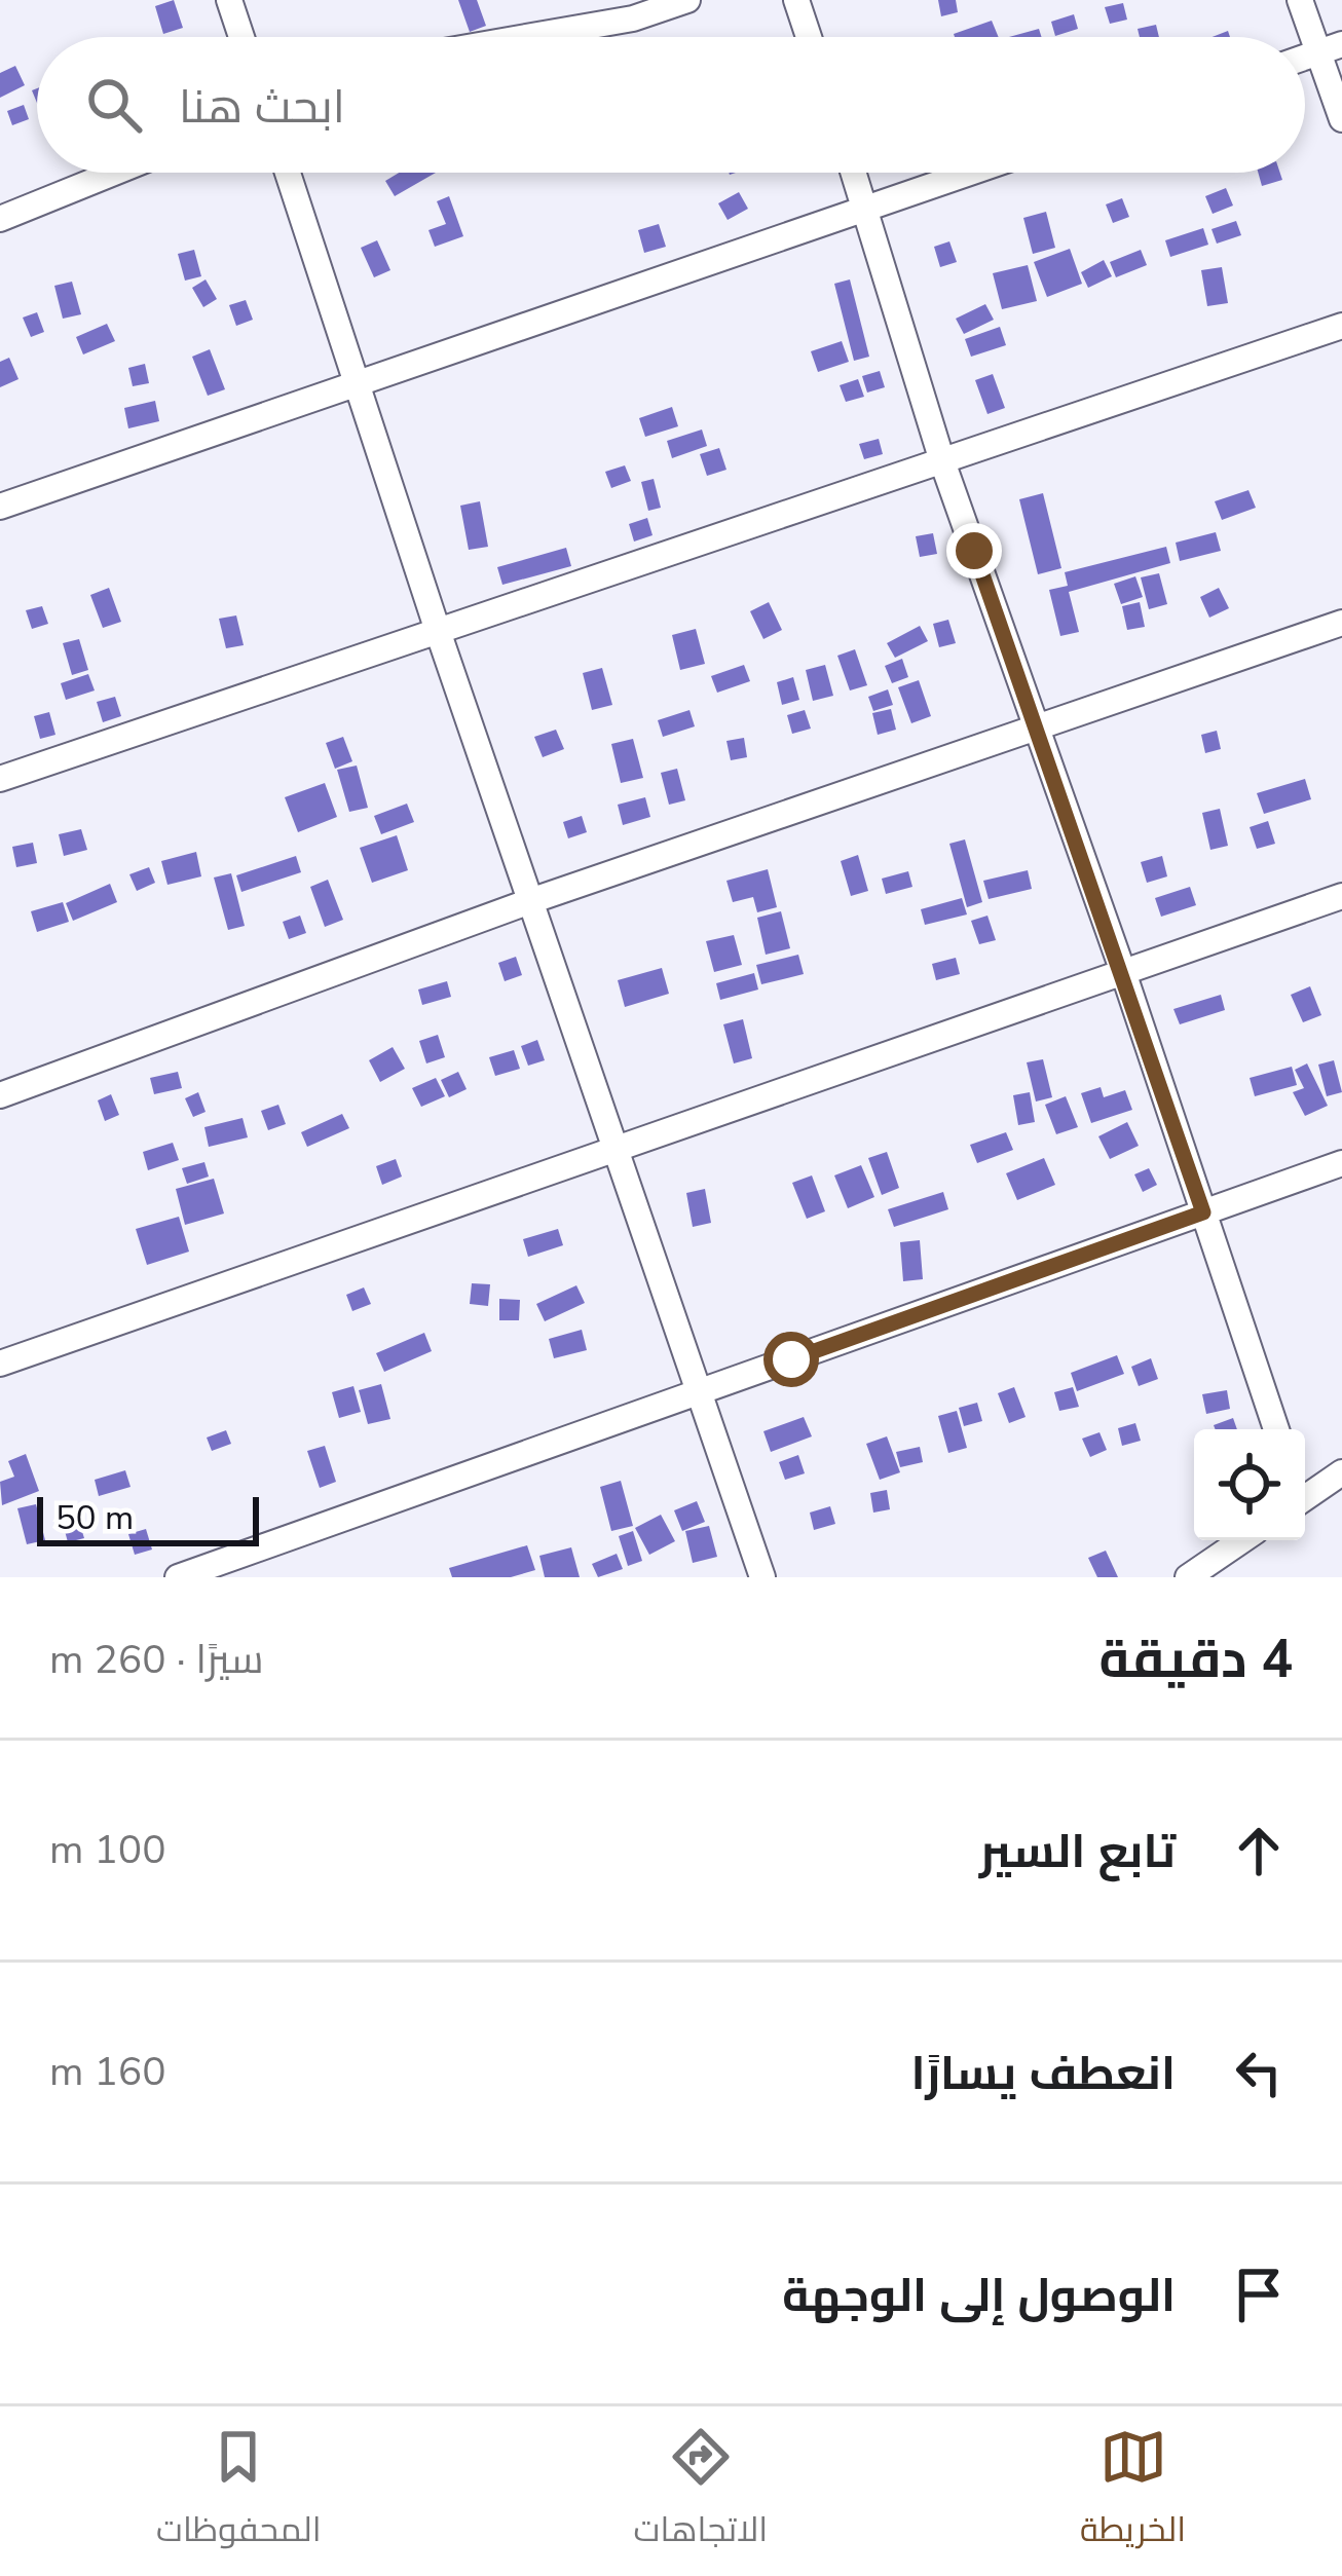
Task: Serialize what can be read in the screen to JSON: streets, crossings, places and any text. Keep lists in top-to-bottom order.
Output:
{
  "scale_bar": "50 m",
  "page": {
    "search": "ابحث هنا",
    "scale": "50 m",
    "heading": ["4 دقيقة", "سيرًا · 260 m"],
    "list": [
      ["تابع السير", "100 m"],
      ["انعطف يسارًا", "160 m"],
      "الوصول إلى الوجهة"
    ],
    "nav": ["الخريطة", "الاتجاهات", "المحفوظات"]
  }
}
